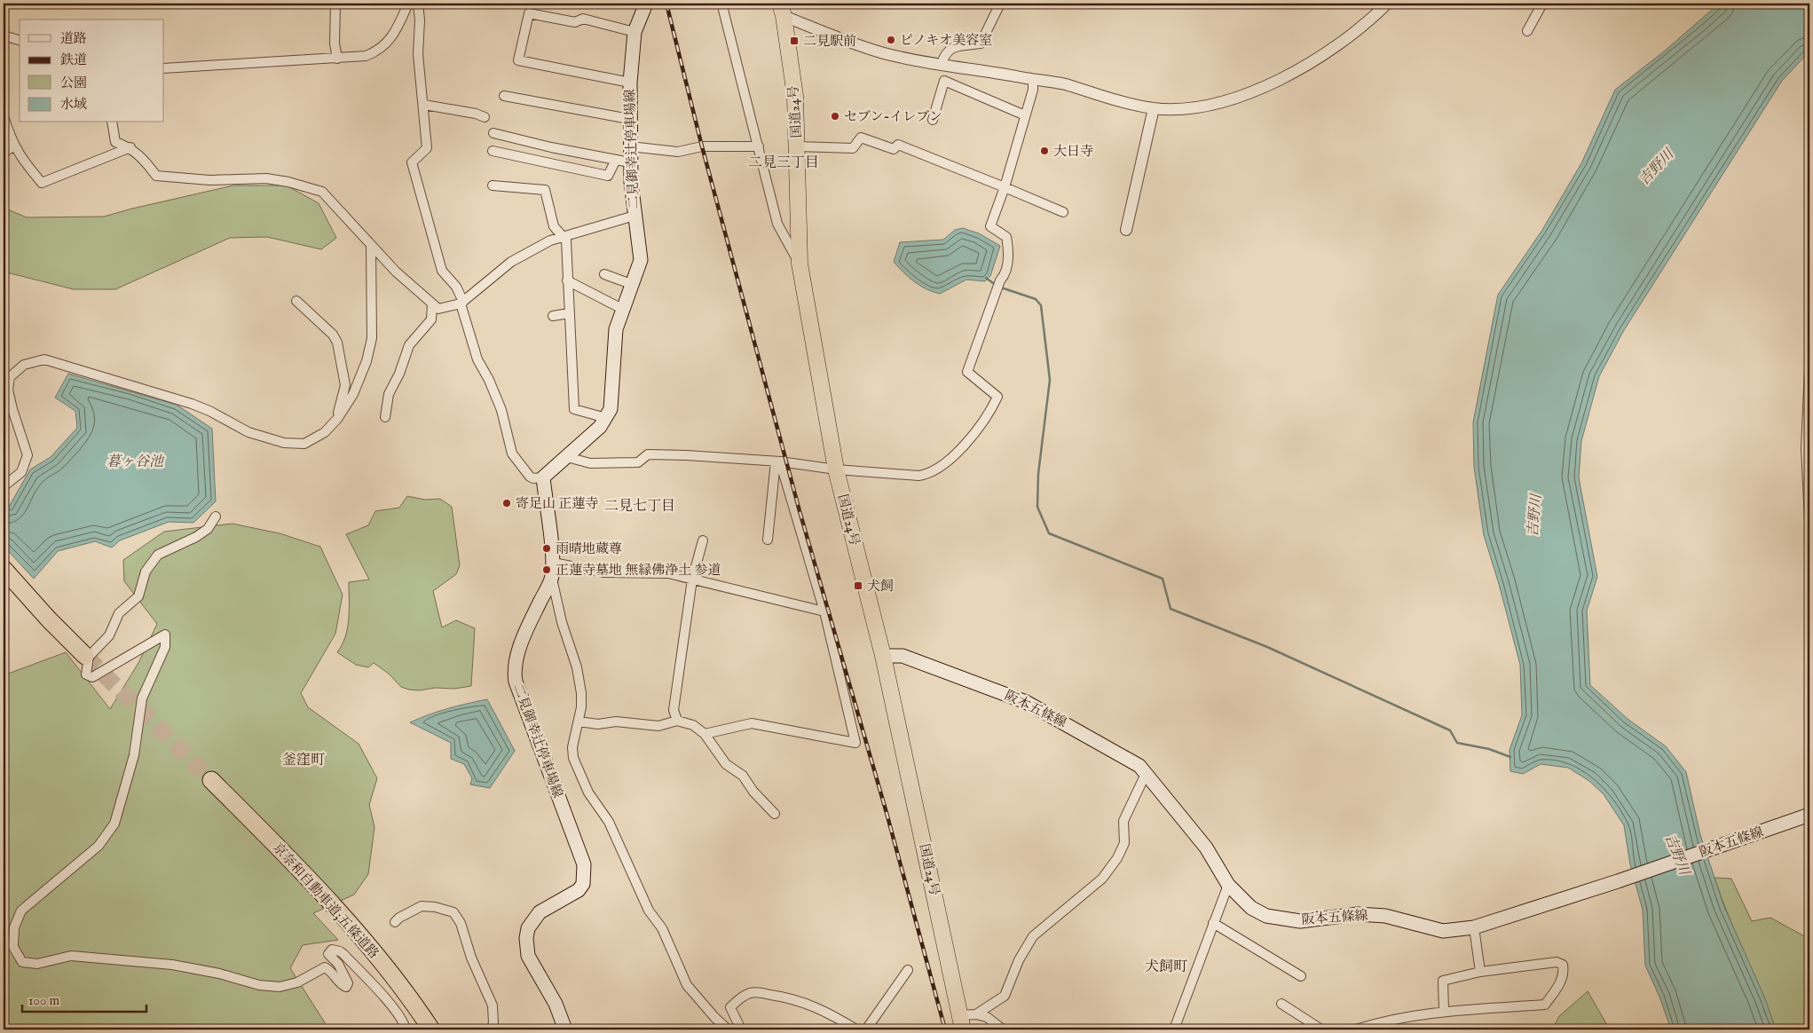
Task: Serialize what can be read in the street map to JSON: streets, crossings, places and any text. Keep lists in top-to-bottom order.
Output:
{
  "streets": {
    "highway": ["国道24号", "京奈和自動車道;五條道路"],
    "main road": ["二見御幸辻停車場線", "阪本五條線"]
  },
  "crossings": [
    ["国道24号", "阪本五條線"]
  ],
  "districts": [
    "二見三丁目",
    "二見七丁目",
    "釜窪町",
    "犬飼町"
  ],
  "water": ["吉野川", "暮ヶ谷池"],
  "places": {
    "other": [
      "ピノキオ美容室",
      "セブン-イレブン",
      "大日寺",
      "寄足山 正蓮寺",
      "雨晴地蔵尊",
      "正蓮寺墓地 無縁佛浄土 参道"
    ],
    "transit": ["二見駅前", "犬飼"]
  },
  "legend": [
    "道路",
    "鉄道",
    "公園",
    "水域"
  ],
  "scale_bar": "100 m"
}
